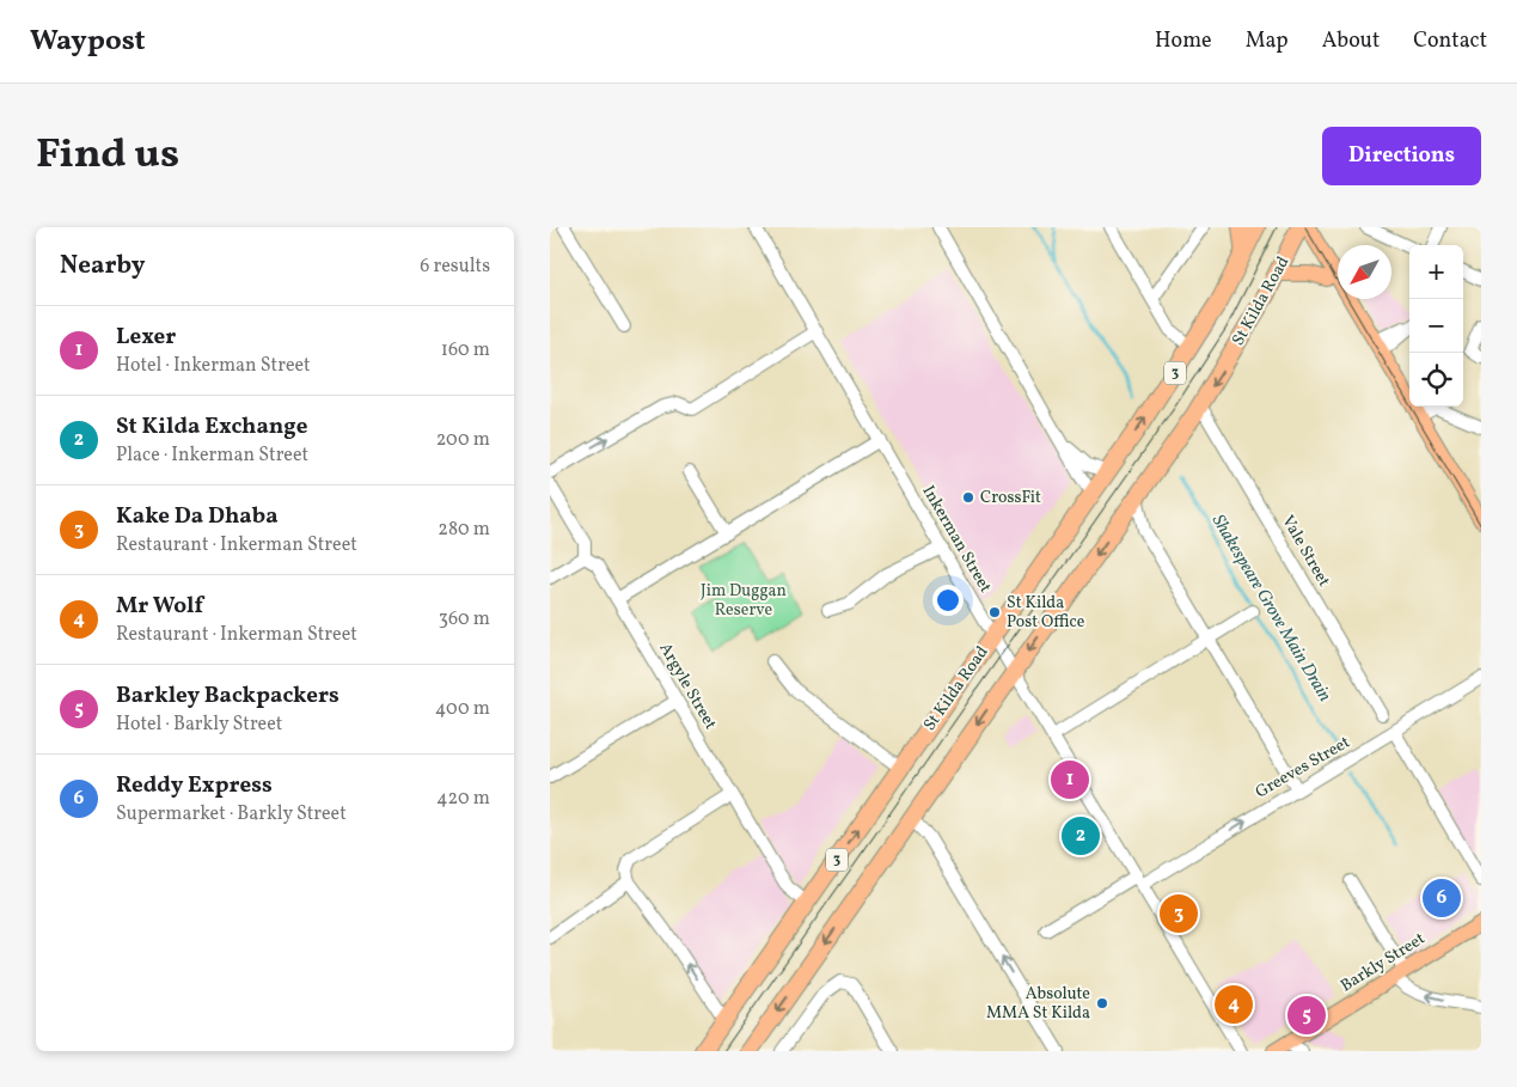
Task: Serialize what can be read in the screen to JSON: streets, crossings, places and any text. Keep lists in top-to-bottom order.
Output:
{
  "streets": {
    "highway": ["St Kilda Road", "3"],
    "main road": ["Barkly Street"],
    "street": [
      "Inkerman Street",
      "Vale Street",
      "Argyle Street",
      "Greeves Street"
    ]
  },
  "crossings": [
    ["St Kilda Road", "Inkerman Street"],
    ["St Kilda Road", "Vale Street"],
    ["St Kilda Road", "Argyle Street"],
    ["Inkerman Street", "Greeves Street"]
  ],
  "one_way": ["Greeves Street"],
  "water": ["Shakespeare Grove Main Drain"],
  "parks": ["Jim Duggan Reserve"],
  "places": ["CrossFit", "St Kilda Post Office", "Absolute MMA St Kilda"],
  "north": "bottom left",
  "page": {
    "header": "Waypost",
    "nav": [
      "Home",
      "Map",
      "About",
      "Contact"
    ],
    "title": "Find us",
    "buttons": "Directions",
    "heading": ["Nearby", "6 results"],
    "map_buttons": ["+", "−"],
    "list": [
      {
        "mark": "1",
        "name": "Lexer",
        "note": "Hotel · Inkerman Street",
        "value": "160 m"
      },
      {
        "mark": "2",
        "name": "St Kilda Exchange",
        "note": "Place · Inkerman Street",
        "value": "200 m"
      },
      {
        "mark": "3",
        "name": "Kake Da Dhaba",
        "note": "Restaurant · Inkerman Street",
        "value": "280 m"
      },
      {
        "mark": "4",
        "name": "Mr Wolf",
        "note": "Restaurant · Inkerman Street",
        "value": "360 m"
      },
      {
        "mark": "5",
        "name": "Barkley Backpackers",
        "note": "Hotel · Barkly Street",
        "value": "400 m"
      },
      {
        "mark": "6",
        "name": "Reddy Express",
        "note": "Supermarket · Barkly Street",
        "value": "420 m"
      }
    ],
    "pins": [
      "1",
      "2",
      "6",
      "3",
      "4",
      "5"
    ]
  }
}
